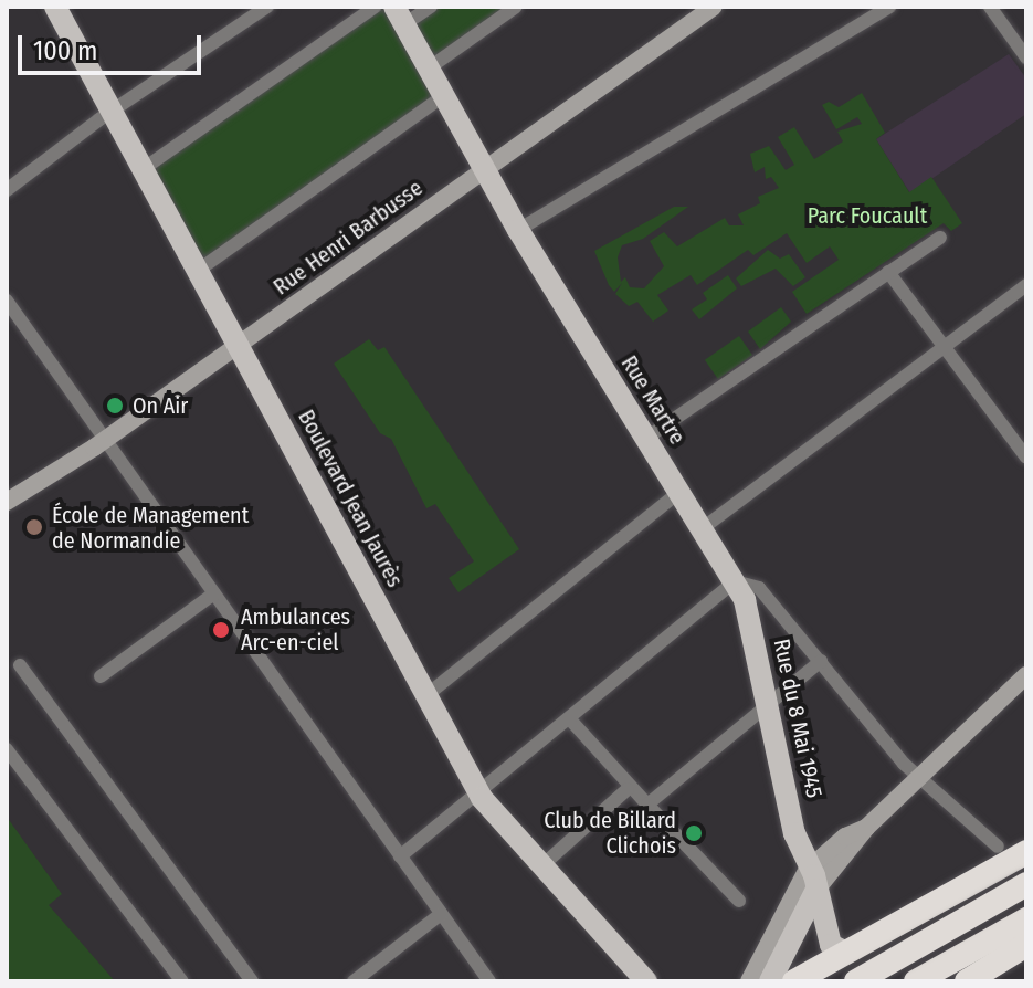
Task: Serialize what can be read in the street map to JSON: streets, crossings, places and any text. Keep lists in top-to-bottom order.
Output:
{
  "streets": {
    "main road": [
      "Rue Henri Barbusse",
      "Rue Martre",
      "Boulevard Jean Jaurès",
      "Rue du 8 Mai 1945"
    ]
  },
  "crossings": [
    ["Rue Henri Barbusse", "Rue Martre"],
    ["Rue Henri Barbusse", "Boulevard Jean Jaurès"],
    ["Rue Martre", "Rue du 8 Mai 1945"]
  ],
  "parks": ["Parc Foucault"],
  "places": [
    "On Air",
    "École de Management de Normandie",
    "Ambulances Arc-en-ciel",
    "Club de Billard Clichois"
  ],
  "scale_bar": "100 m"
}
